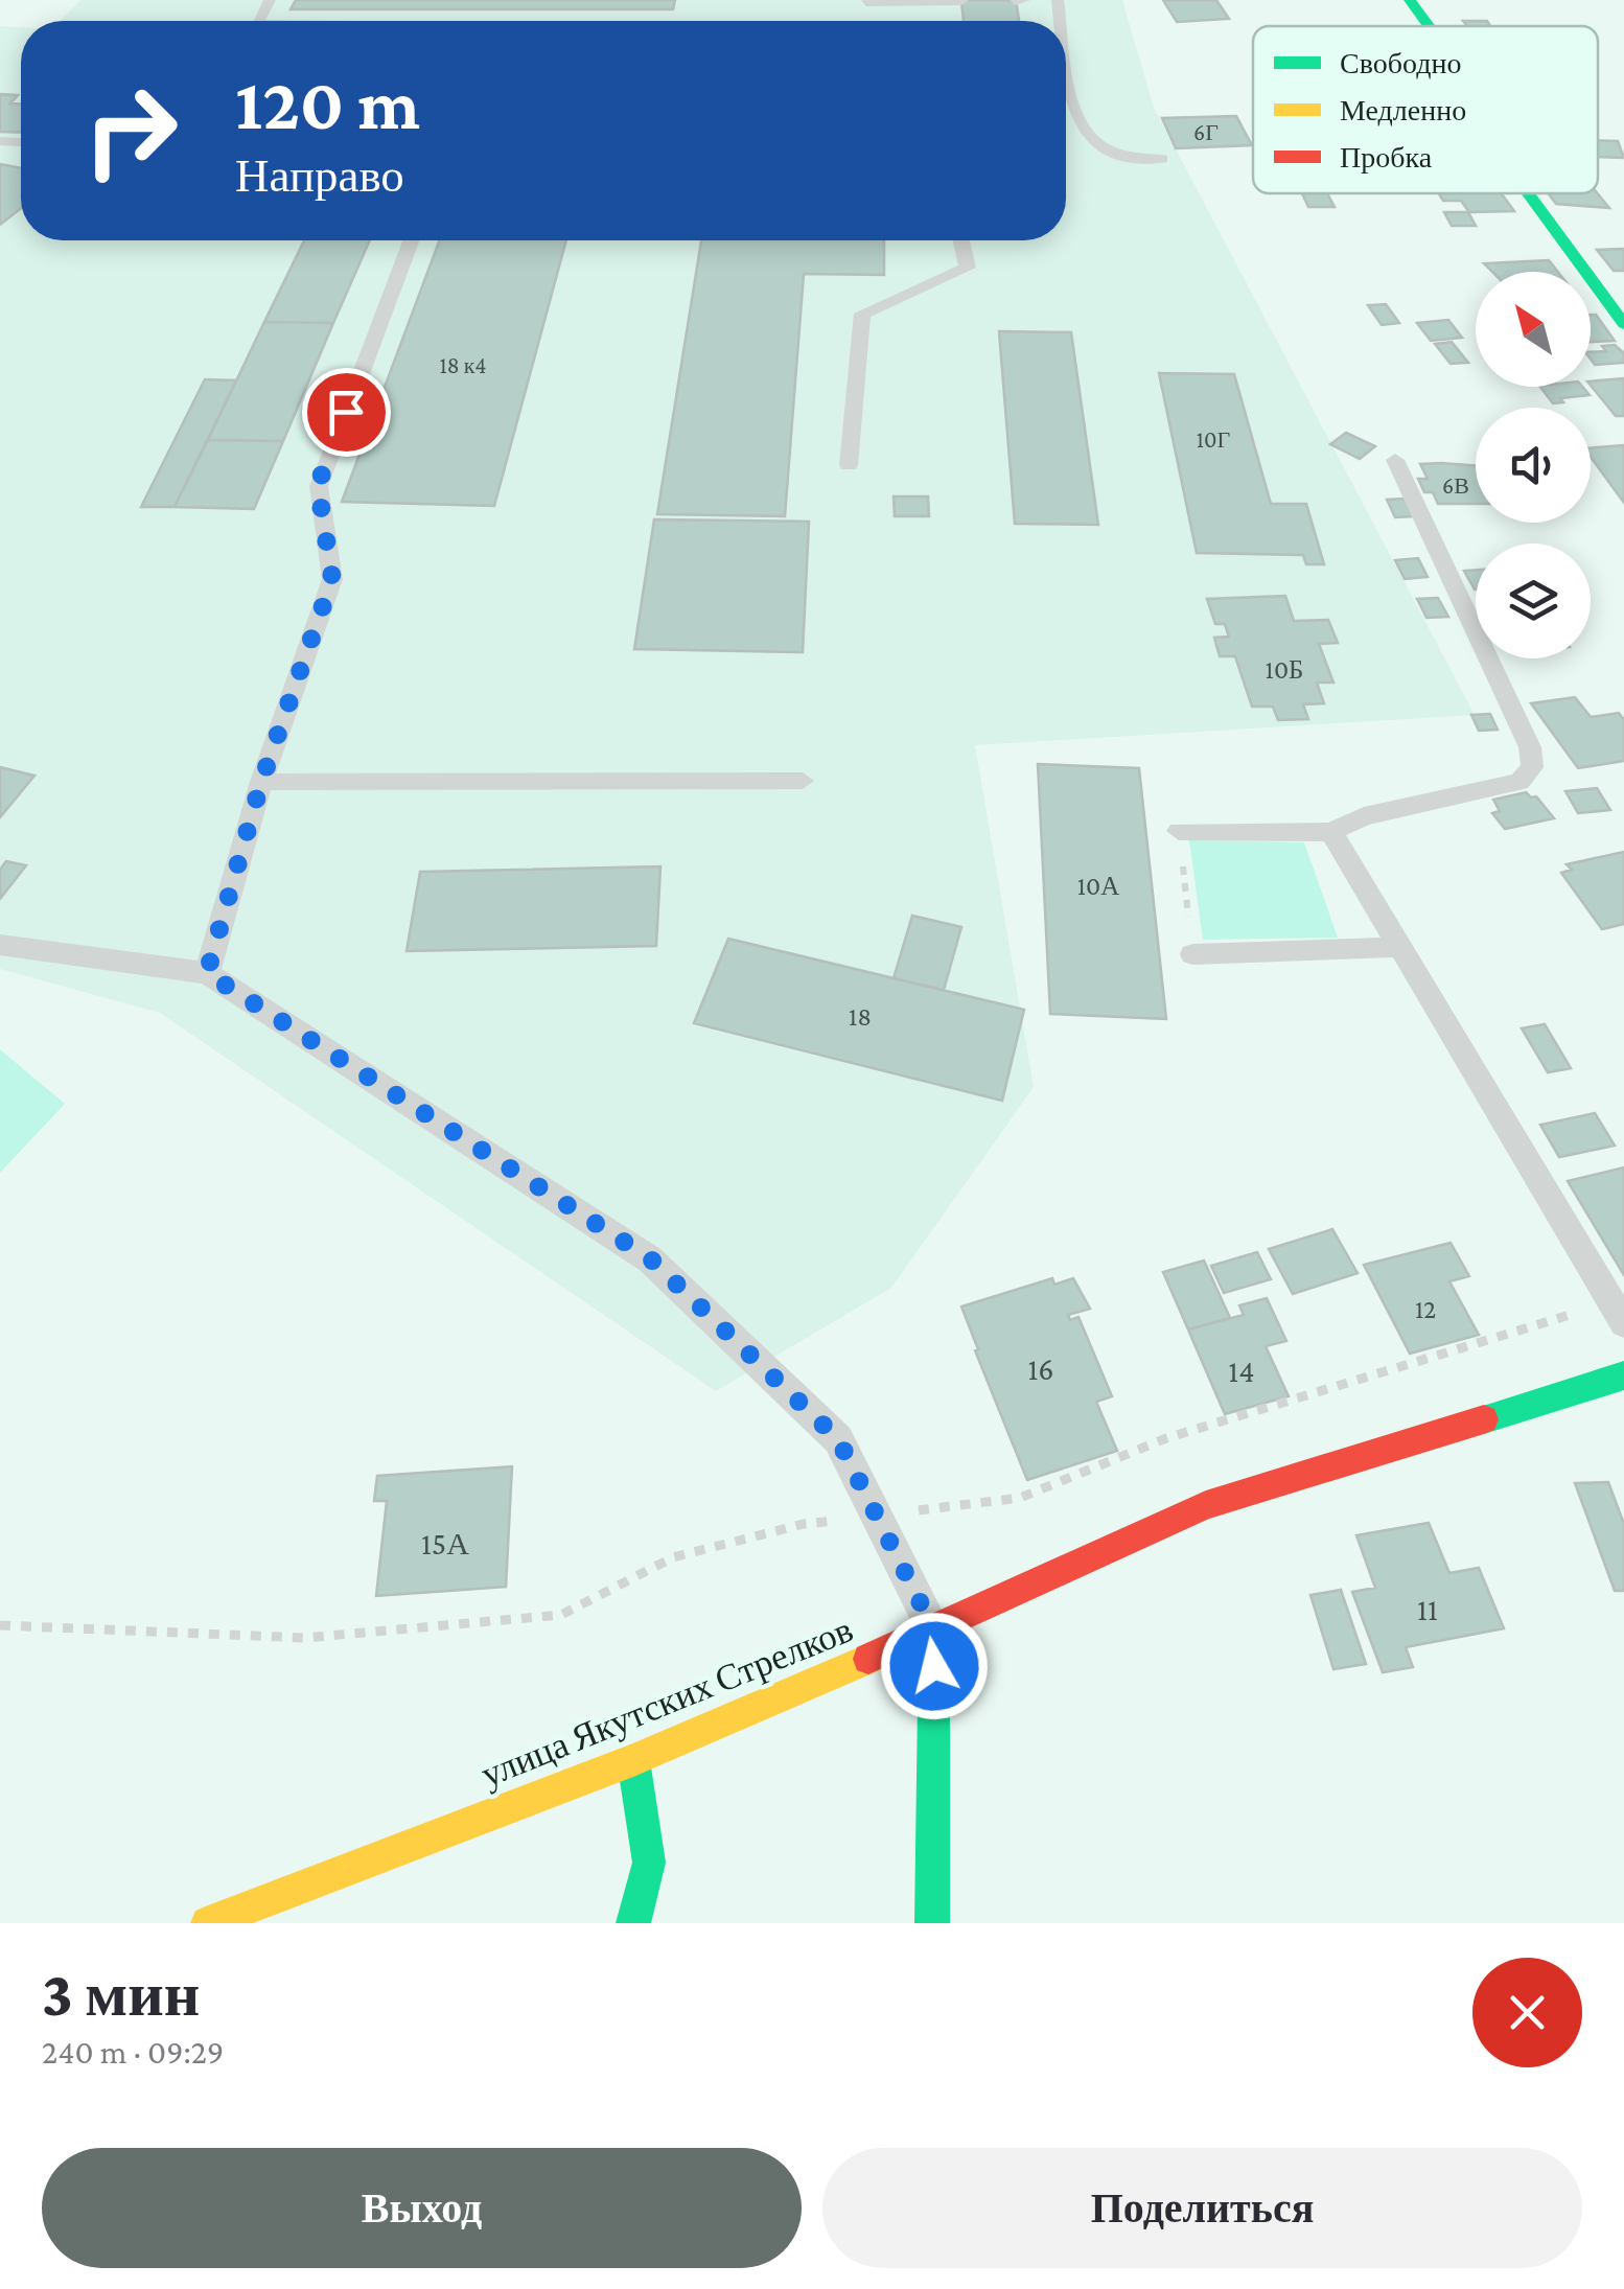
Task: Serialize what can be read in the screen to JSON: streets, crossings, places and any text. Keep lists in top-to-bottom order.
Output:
{
  "streets": {
    "street": ["улица Якутских Стрелков"]
  },
  "house_numbers": [
    "6Г",
    "18 к4",
    "10Г",
    "6В",
    "10Б",
    "10А",
    "18",
    "12",
    "16",
    "14",
    "15А",
    "11"
  ],
  "legend": ["Свободно", "Медленно", "Пробка"],
  "north": "top left",
  "page": {
    "turn": ["120 m", "Направо"],
    "heading": ["3 мин", "240 m · 09:29"],
    "buttons": ["Выход", "Поделиться"]
  }
}
